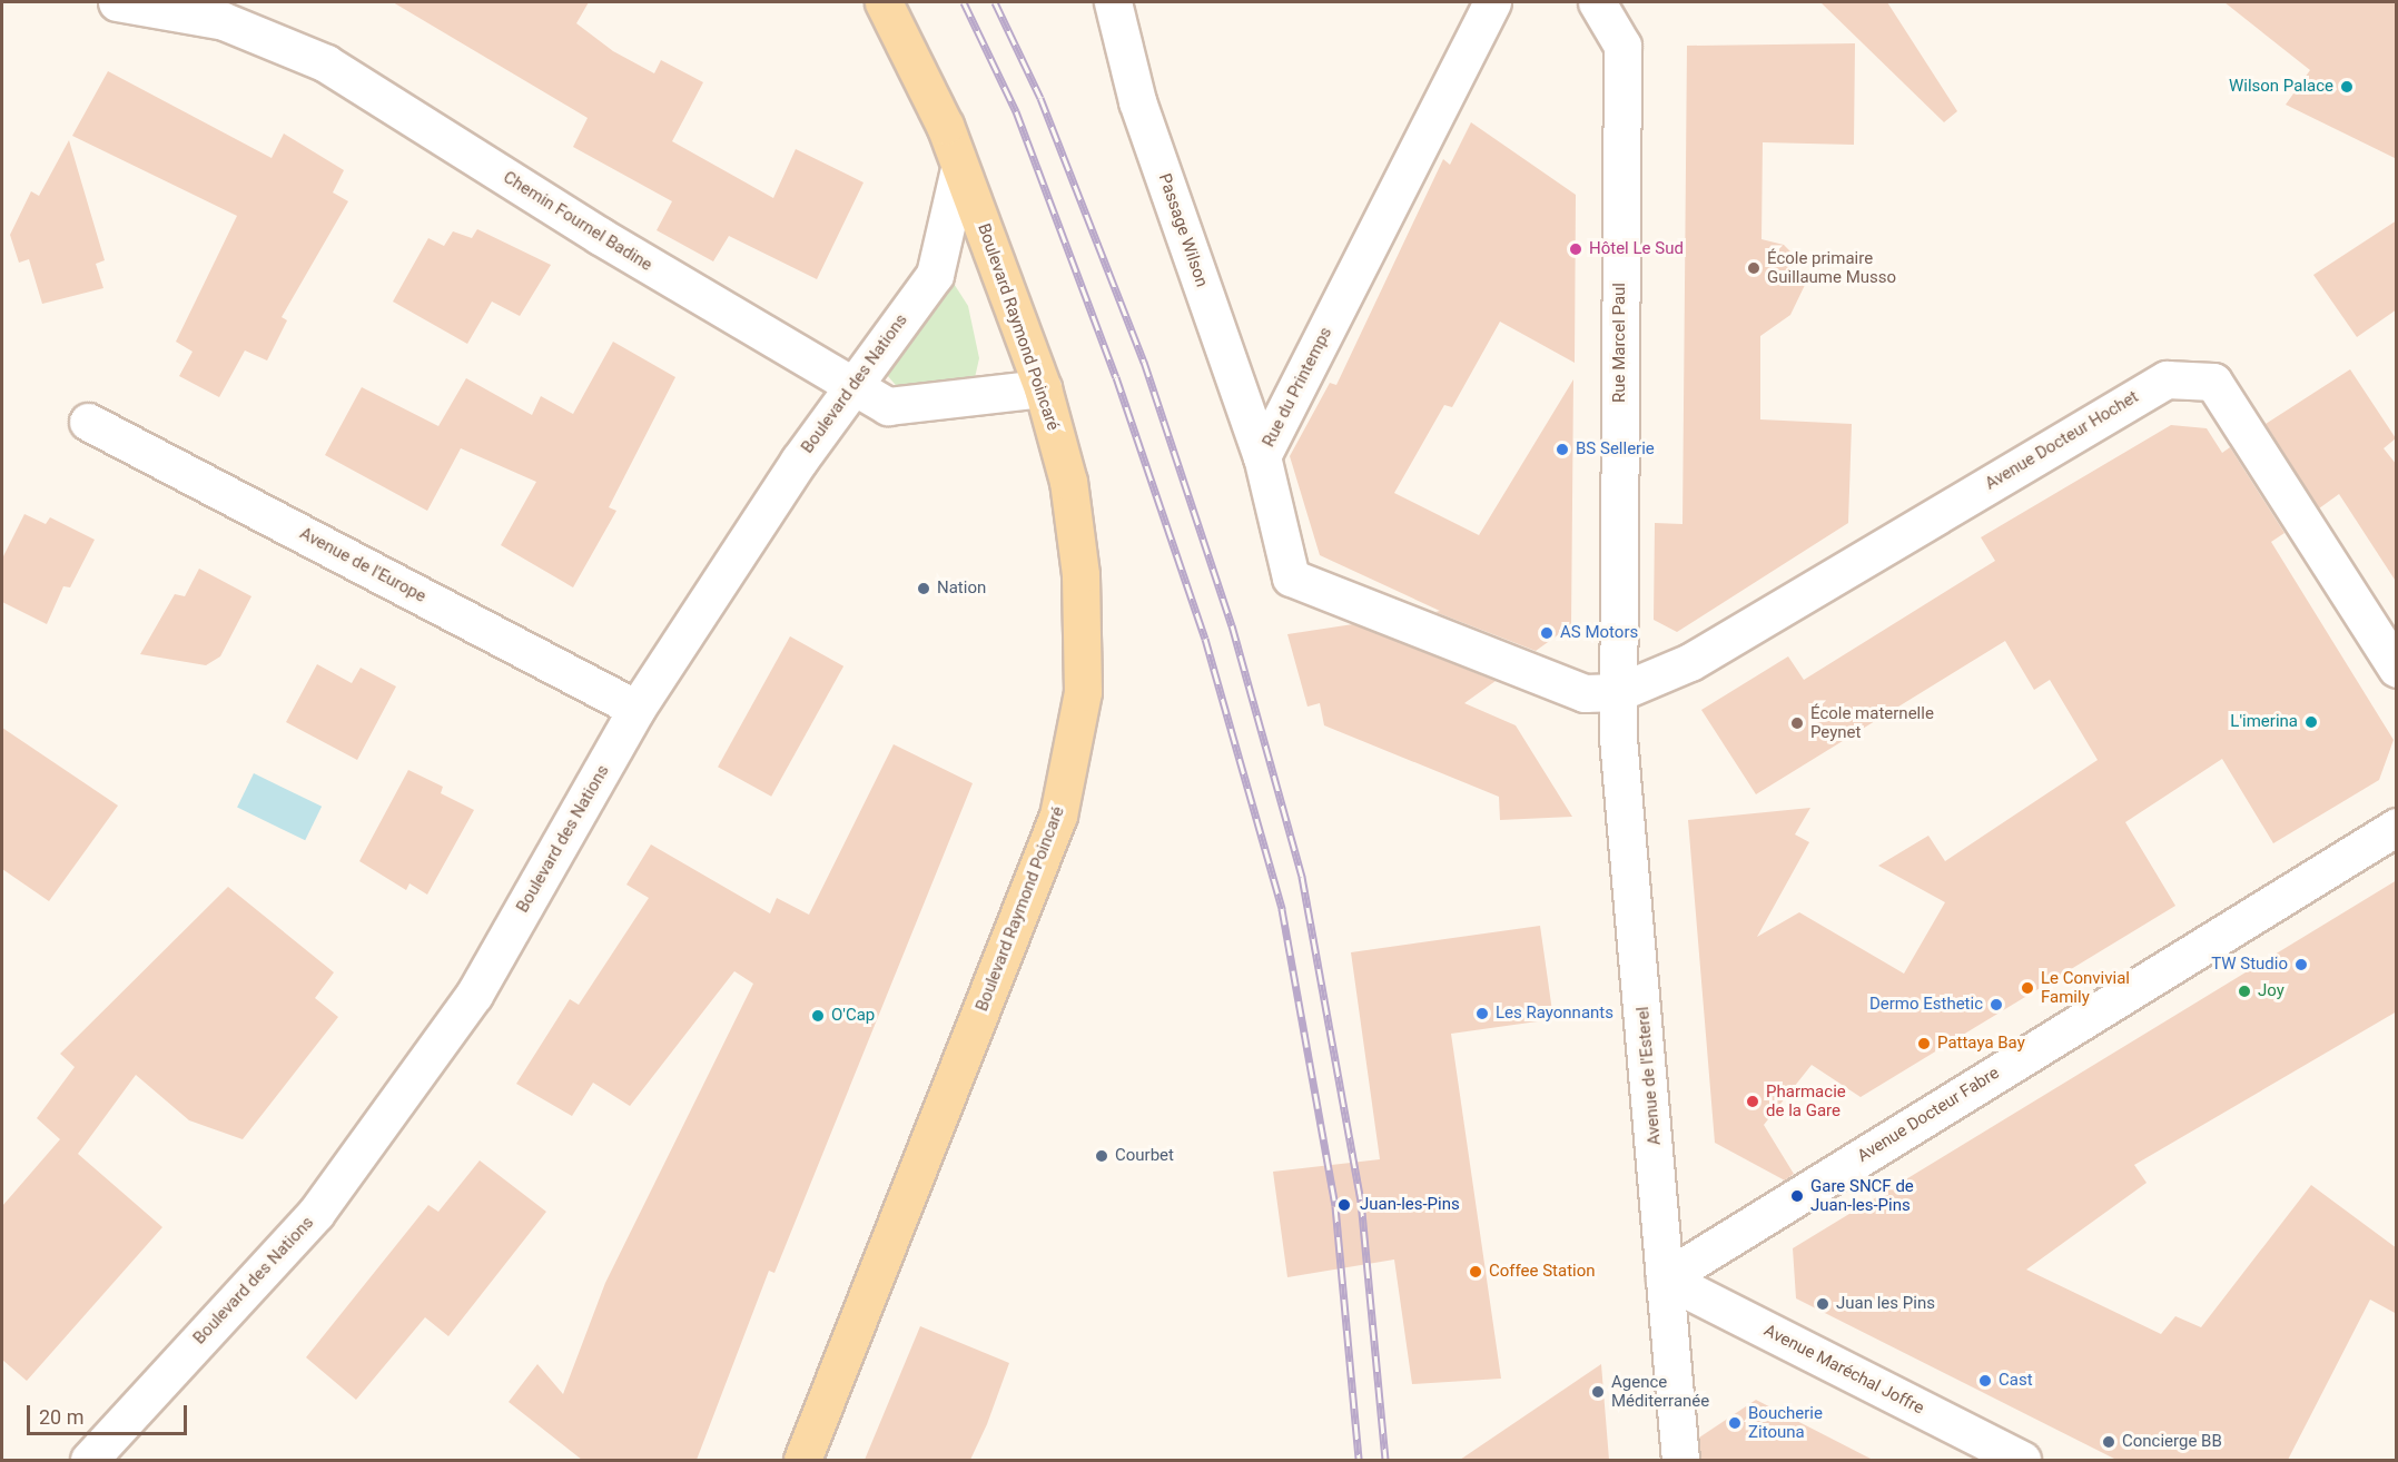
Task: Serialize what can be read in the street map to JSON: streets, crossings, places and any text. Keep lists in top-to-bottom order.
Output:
{
  "streets": {
    "main road": ["Boulevard Raymond Poincaré"],
    "street": [
      "Chemin Fournel Badine",
      "Passage Wilson",
      "Rue Marcel Paul",
      "Boulevard des Nations",
      "Rue du Printemps",
      "Avenue Docteur Hochet",
      "Avenue de l'Europe",
      "Avenue de l'Esterel",
      "Avenue Docteur Fabre",
      "Avenue Maréchal Joffre"
    ]
  },
  "crossings": [
    ["Chemin Fournel Badine", "Boulevard Raymond Poincaré"],
    ["Chemin Fournel Badine", "Boulevard des Nations"],
    ["Passage Wilson", "Rue du Printemps"],
    ["Boulevard Raymond Poincaré", "Boulevard des Nations"],
    ["Rue Marcel Paul", "Rue du Printemps"],
    ["Rue Marcel Paul", "Avenue Docteur Hochet"],
    ["Rue Marcel Paul", "Avenue de l'Esterel"],
    ["Boulevard des Nations", "Avenue de l'Europe"],
    ["Rue du Printemps", "Avenue Docteur Hochet"],
    ["Rue du Printemps", "Avenue de l'Esterel"],
    ["Avenue Docteur Hochet", "Avenue de l'Esterel"],
    ["Avenue de l'Esterel", "Avenue Docteur Fabre"],
    ["Avenue de l'Esterel", "Avenue Maréchal Joffre"],
    ["Avenue Docteur Fabre", "Avenue Maréchal Joffre"]
  ],
  "places": [
    "Wilson Palace",
    "Hôtel Le Sud",
    "École primaire Guillaume Musso",
    "BS Sellerie",
    "Nation",
    "AS Motors",
    "L'imerina",
    "École maternelle Peynet",
    "TW Studio",
    "Le Convivial Family",
    "Joy",
    "Dermo Esthetic",
    "Les Rayonnants",
    "O'Cap",
    "Pattaya Bay",
    "Pharmacie de la Gare",
    "Courbet",
    "Gare SNCF de Juan-les-Pins",
    "Juan-les-Pins",
    "Coffee Station",
    "Juan les Pins",
    "Cast",
    "Agence Méditerranée",
    "Boucherie Zitouna",
    "Concierge BB"
  ],
  "scale_bar": "20 m"
}
